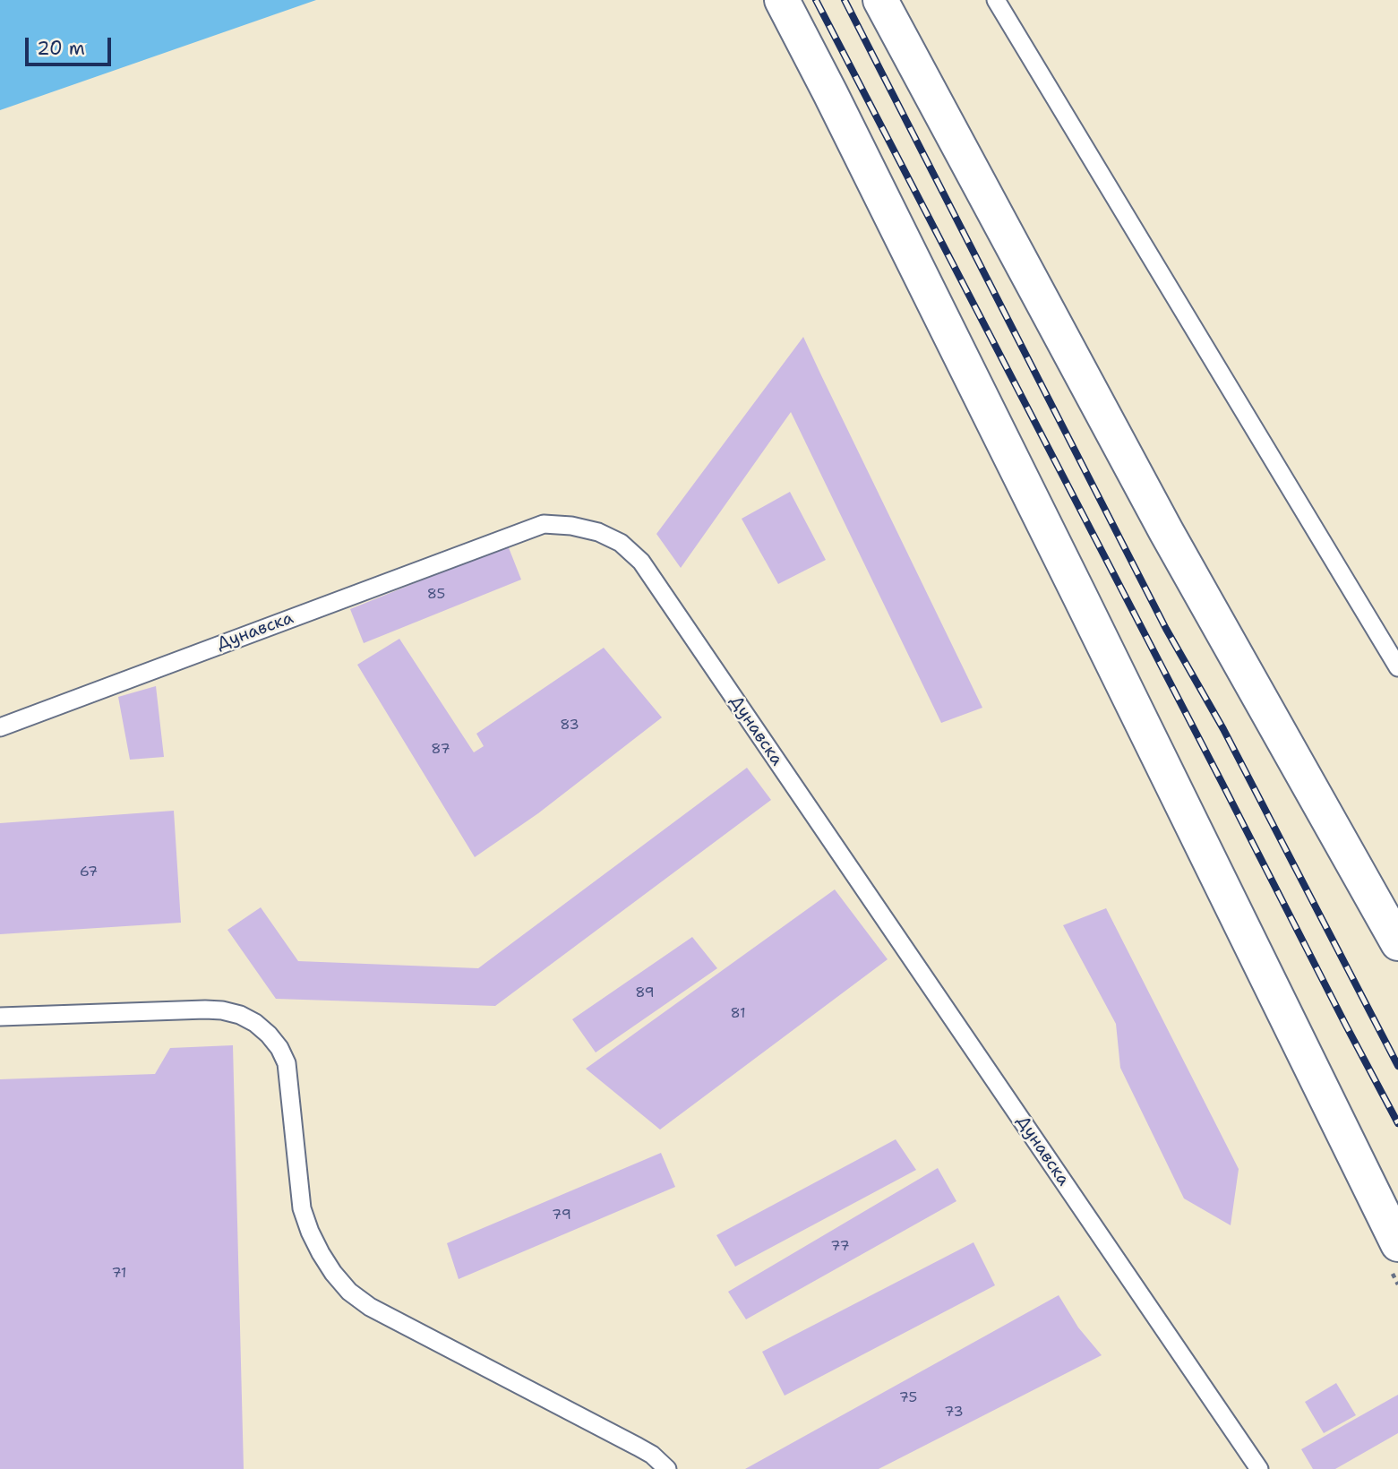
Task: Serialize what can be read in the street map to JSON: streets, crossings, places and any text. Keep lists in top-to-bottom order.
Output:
{
  "streets": {
    "lane": ["Дунавска"]
  },
  "house_numbers": [
    "85",
    "83",
    "87",
    "67",
    "89",
    "81",
    "79",
    "77",
    "71",
    "75",
    "73"
  ],
  "scale_bar": "20 m"
}
